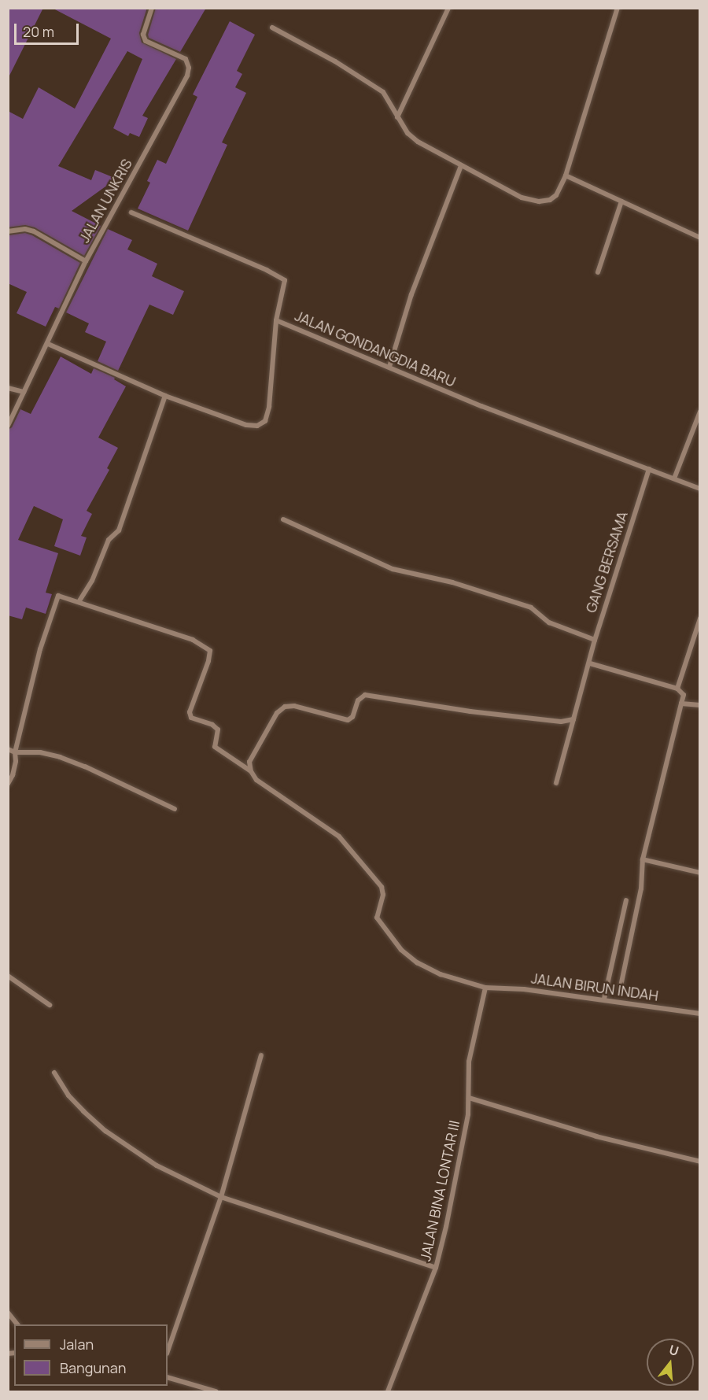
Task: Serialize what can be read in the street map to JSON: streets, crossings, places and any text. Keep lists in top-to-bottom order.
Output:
{
  "streets": {
    "street": [
      "JALAN UNKRIS",
      "JALAN GONDANGDIA BARU",
      "GANG BERSAMA",
      "JALAN BIRUN INDAH",
      "JALAN BINA LONTAR III"
    ]
  },
  "crossings": [
    ["JALAN UNKRIS", "JALAN GONDANGDIA BARU"],
    ["JALAN GONDANGDIA BARU", "GANG BERSAMA"],
    ["JALAN BIRUN INDAH", "JALAN BINA LONTAR III"]
  ],
  "legend": ["Jalan", "Bangunan"],
  "scale_bar": "20 m",
  "north": "top"
}
